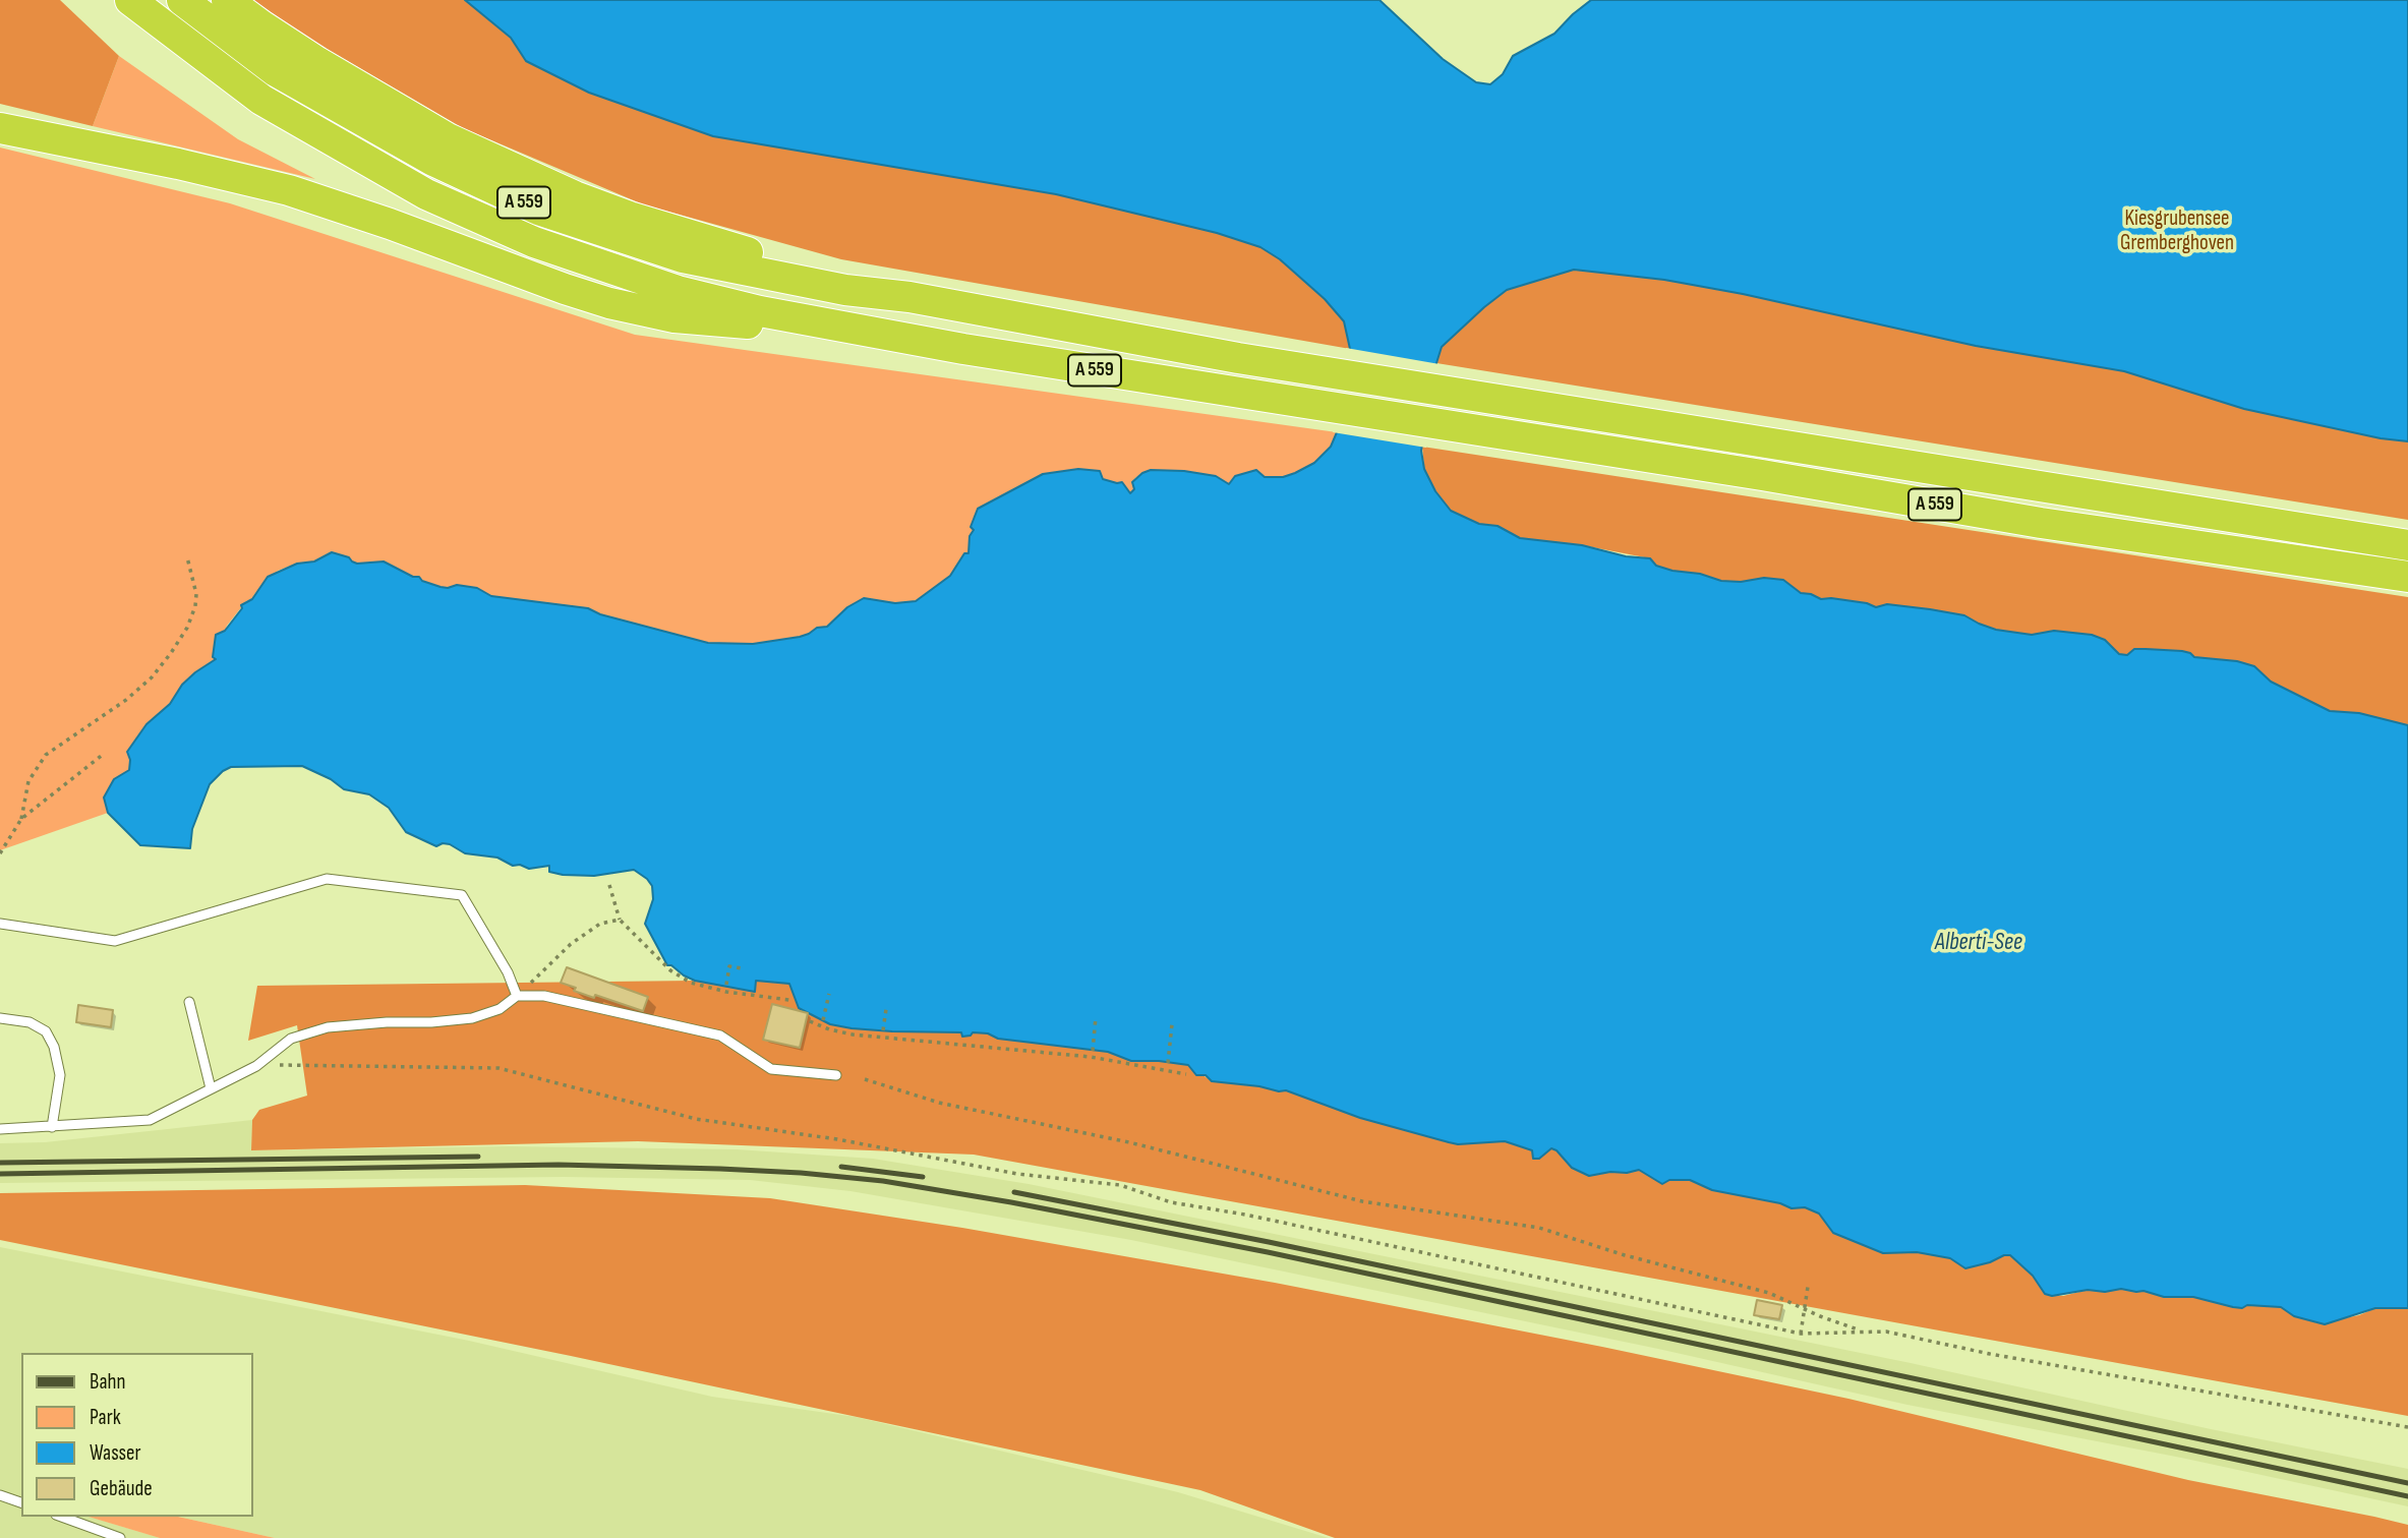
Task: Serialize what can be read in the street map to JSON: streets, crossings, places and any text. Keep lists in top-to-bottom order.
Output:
{
  "streets": {
    "highway": ["A 559"]
  },
  "water": ["Alberti-See"],
  "parks": ["Kiesgrubensee Gremberghoven"],
  "legend": [
    "Bahn",
    "Park",
    "Wasser",
    "Gebäude"
  ]
}
